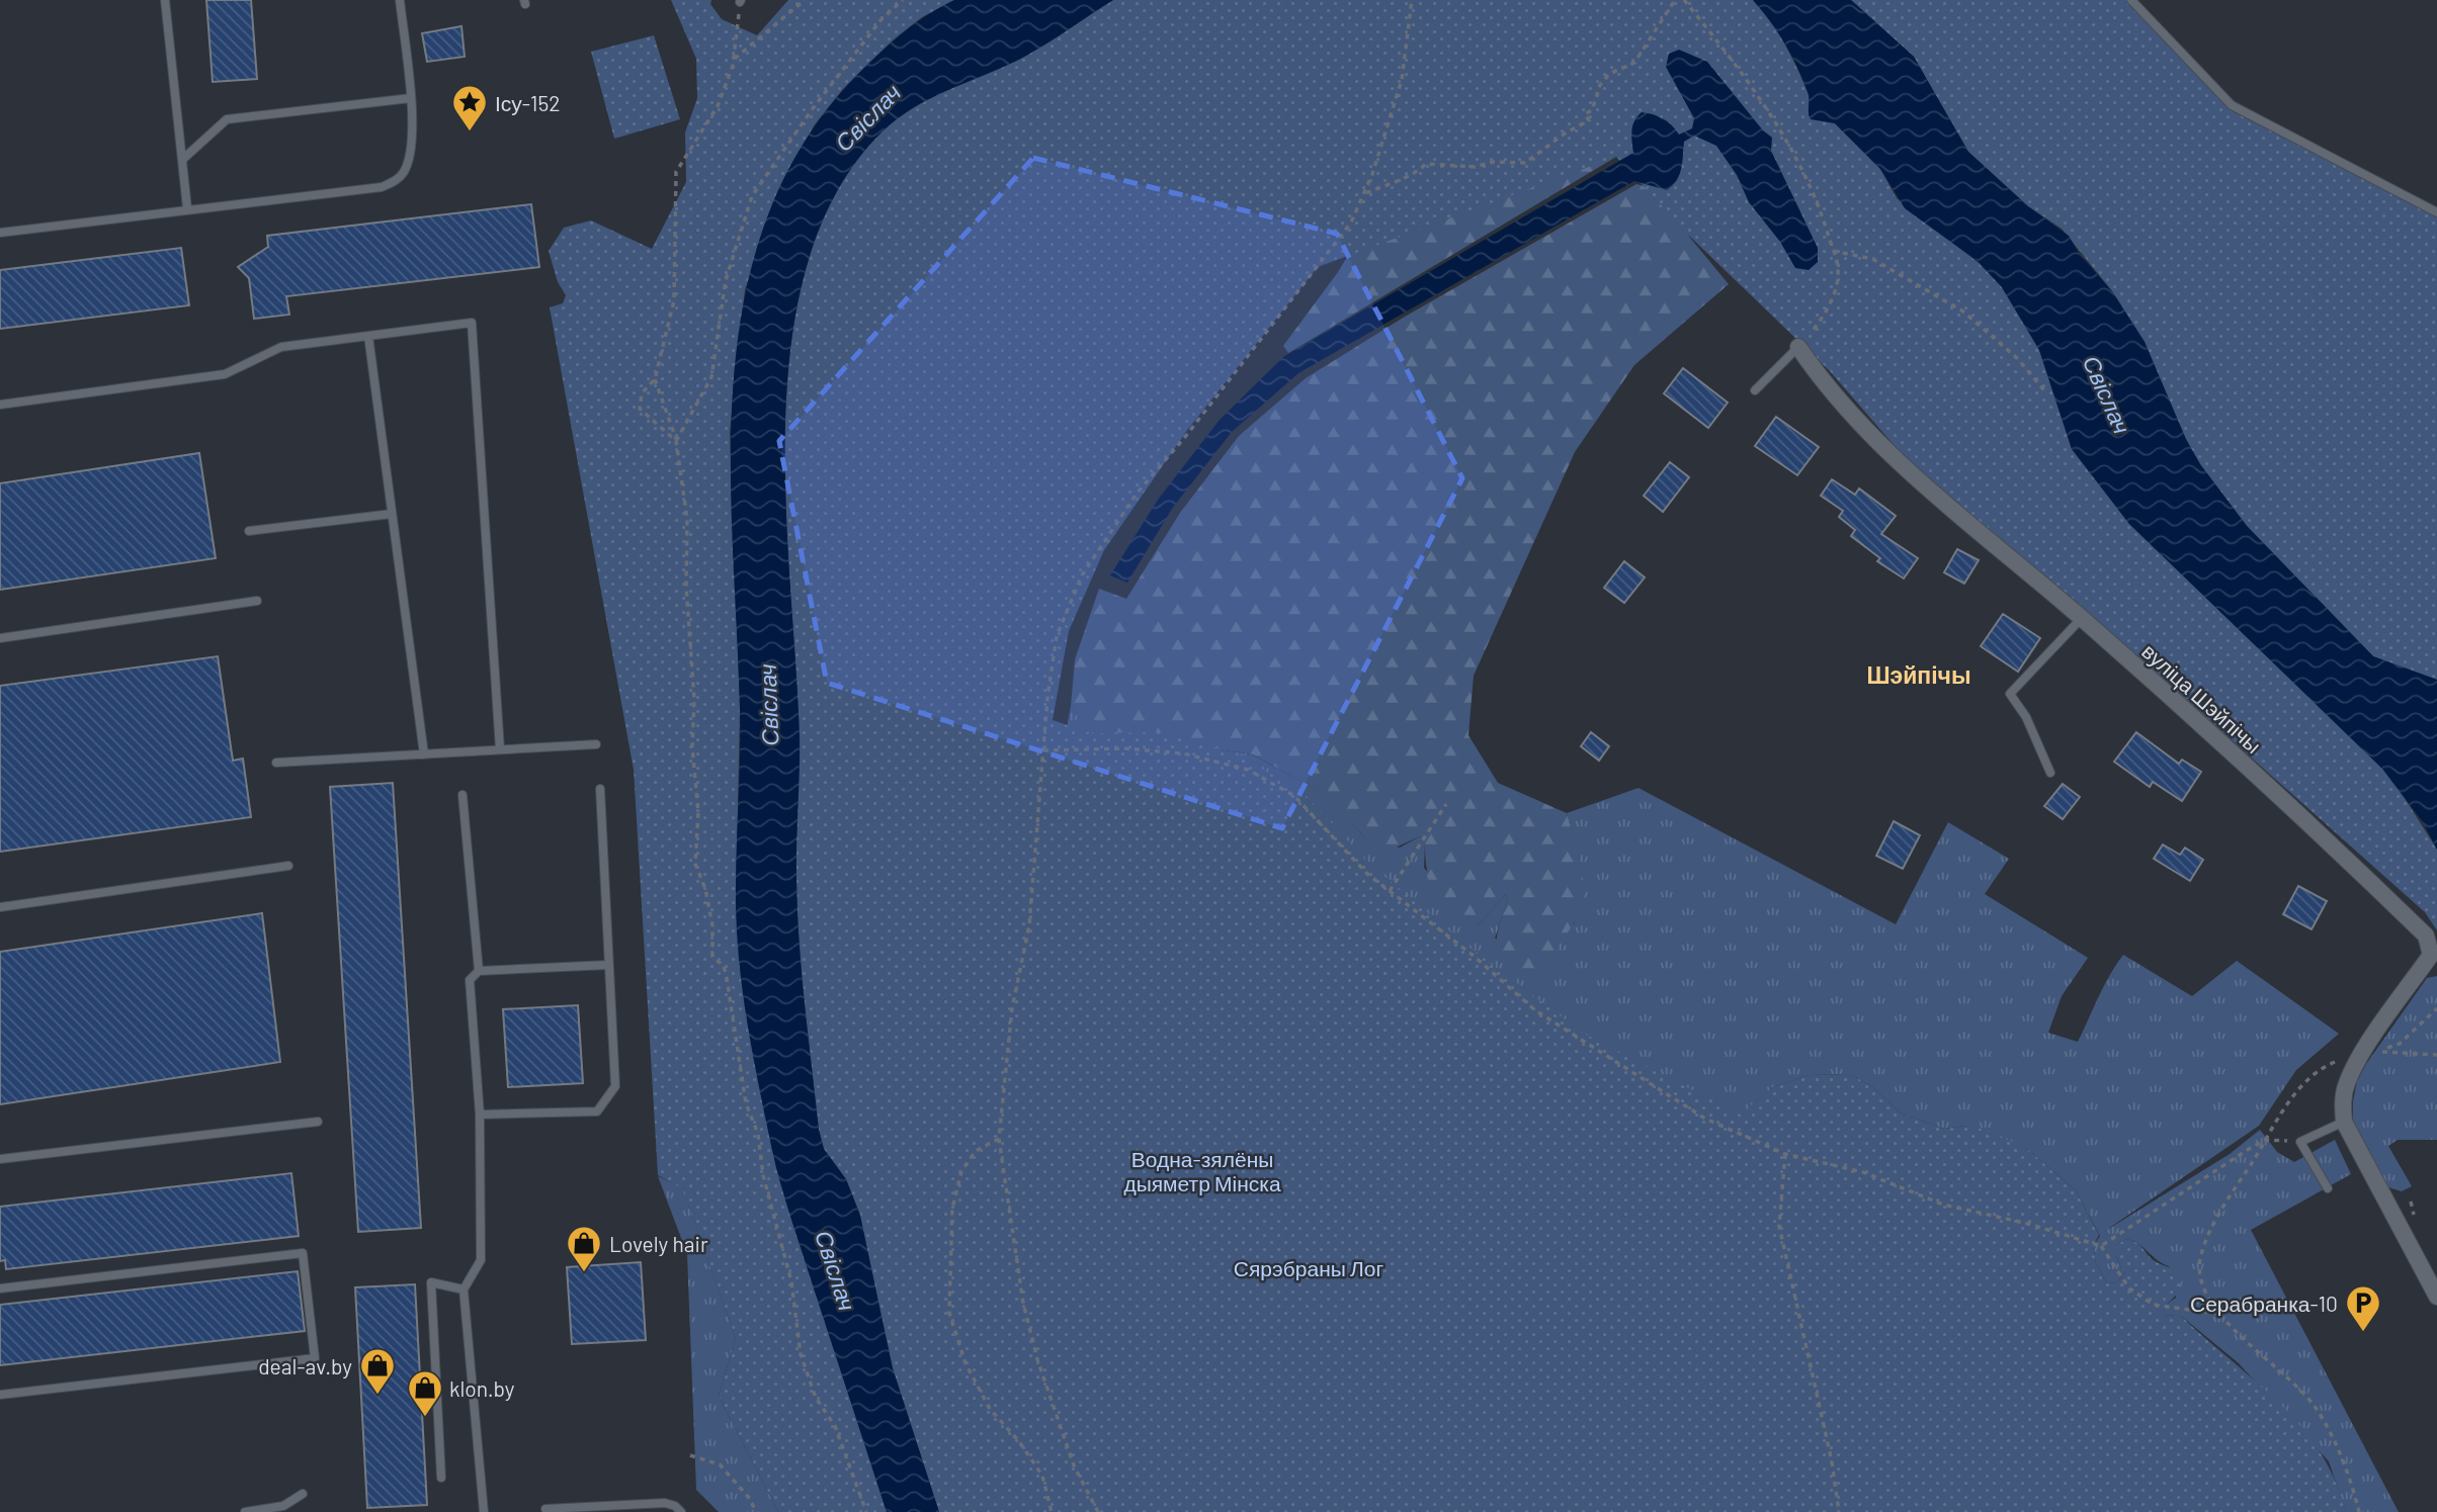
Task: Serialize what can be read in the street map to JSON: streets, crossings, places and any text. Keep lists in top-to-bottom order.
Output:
{
  "streets": {
    "street": ["вуліца Шэйпічы"]
  },
  "districts": ["Шэйпічы"],
  "water": ["Свіслач"],
  "parks": ["Водна-зялёны дыяметр Мінска", "Сярэбраны Лог"],
  "places": {
    "place": ["Ісу-152"],
    "shop": ["Lovely hair", "deal-av.by", "klon.by"],
    "parking": ["Серабранка-10"]
  }
}
